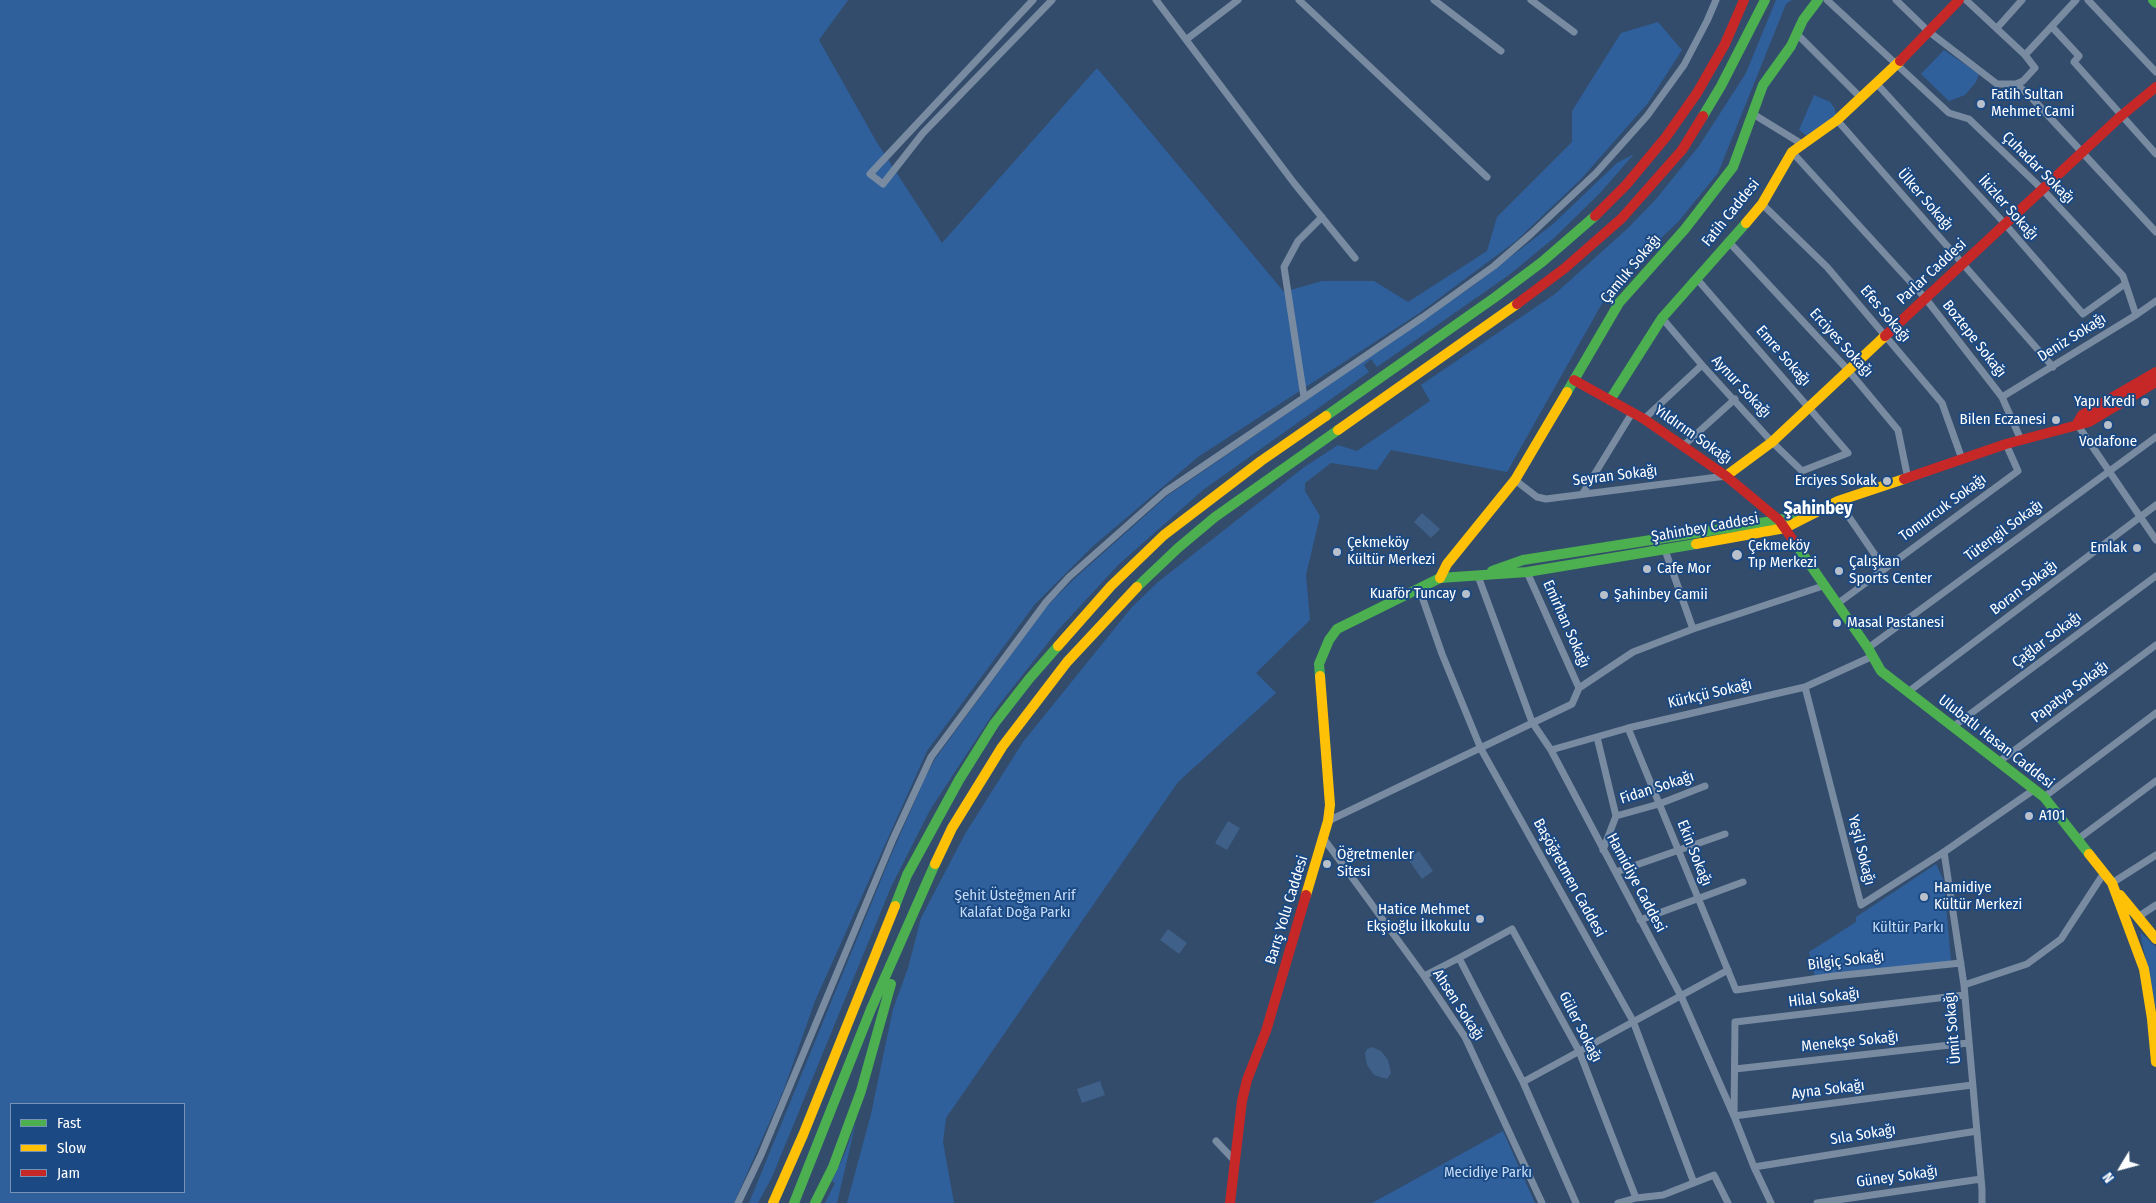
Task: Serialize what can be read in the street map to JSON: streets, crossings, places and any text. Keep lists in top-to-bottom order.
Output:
{
  "streets": {
    "main road": [
      "Fatih Caddesi",
      "Çamlık Sokağı",
      "Parlar Caddesi",
      "Yıldırım Sokağı",
      "Şahinbey Caddesi",
      "Ulubatlı Hasan Caddesi",
      "Barış Yolu Caddesi"
    ],
    "street": [
      "Çuhadar Sokağı",
      "Ülker Sokağı",
      "İkizler Sokağı",
      "Efes Sokağı",
      "Deniz Sokağı",
      "Boztepe Sokağı",
      "Erciyes Sokağı",
      "Emre Sokağı",
      "Aynur Sokağı",
      "Seyran Sokağı",
      "Tomurcuk Sokağı",
      "Tütengil Sokağı",
      "Boran Sokağı",
      "Emirhan Sokağı",
      "Çağlar Sokağı",
      "Papatya Sokağı",
      "Kürkçü Sokağı",
      "Fidan Sokağı",
      "Yeşil Sokağı",
      "Ekin Sokağı",
      "Başöğretmen Caddesi",
      "Hamidiye Caddesi",
      "Bilgiç Sokağı",
      "Hilal Sokağı",
      "Ahsen Sokağı",
      "Güler Sokağı",
      "Ümit Sokağı",
      "Menekşe Sokağı",
      "Ayna Sokağı",
      "Sıla Sokağı",
      "Güney Sokağı"
    ]
  },
  "crossings": [
    ["Çuhadar Sokağı", "İkizler Sokağı"],
    ["Çuhadar Sokağı", "Fatih Caddesi"],
    ["Çuhadar Sokağı", "Parlar Caddesi"],
    ["Çuhadar Sokağı", "Deniz Sokağı"],
    ["Ülker Sokağı", "Fatih Caddesi"],
    ["Ülker Sokağı", "Parlar Caddesi"],
    ["Ülker Sokağı", "Deniz Sokağı"],
    ["İkizler Sokağı", "Fatih Caddesi"],
    ["İkizler Sokağı", "Parlar Caddesi"],
    ["Fatih Caddesi", "Efes Sokağı"],
    ["Fatih Caddesi", "Boztepe Sokağı"],
    ["Fatih Caddesi", "Erciyes Sokağı"],
    ["Fatih Caddesi", "Emre Sokağı"],
    ["Fatih Caddesi", "Aynur Sokağı"],
    ["Fatih Caddesi", "Yıldırım Sokağı"],
    ["Çamlık Sokağı", "Yıldırım Sokağı"],
    ["Çamlık Sokağı", "Seyran Sokağı"],
    ["Çamlık Sokağı", "Şahinbey Caddesi"],
    ["Parlar Caddesi", "Efes Sokağı"],
    ["Parlar Caddesi", "Boztepe Sokağı"],
    ["Parlar Caddesi", "Erciyes Sokağı"],
    ["Parlar Caddesi", "Emre Sokağı"],
    ["Parlar Caddesi", "Aynur Sokağı"],
    ["Parlar Caddesi", "Yıldırım Sokağı"],
    ["Parlar Caddesi", "Seyran Sokağı"],
    ["Deniz Sokağı", "Boztepe Sokağı"],
    ["Emre Sokağı", "Aynur Sokağı"],
    ["Yıldırım Sokağı", "Seyran Sokağı"],
    ["Yıldırım Sokağı", "Şahinbey Caddesi"],
    ["Yıldırım Sokağı", "Ulubatlı Hasan Caddesi"],
    ["Tomurcuk Sokağı", "Ulubatlı Hasan Caddesi"],
    ["Şahinbey Caddesi", "Emirhan Sokağı"],
    ["Şahinbey Caddesi", "Ulubatlı Hasan Caddesi"],
    ["Şahinbey Caddesi", "Başöğretmen Caddesi"],
    ["Şahinbey Caddesi", "Hamidiye Caddesi"],
    ["Şahinbey Caddesi", "Barış Yolu Caddesi"],
    ["Tütengil Sokağı", "Kürkçü Sokağı"],
    ["Tütengil Sokağı", "Ulubatlı Hasan Caddesi"],
    ["Boran Sokağı", "Ulubatlı Hasan Caddesi"],
    ["Çağlar Sokağı", "Ulubatlı Hasan Caddesi"],
    ["Papatya Sokağı", "Ulubatlı Hasan Caddesi"],
    ["Kürkçü Sokağı", "Ulubatlı Hasan Caddesi"],
    ["Kürkçü Sokağı", "Yeşil Sokağı"],
    ["Kürkçü Sokağı", "Ekin Sokağı"],
    ["Kürkçü Sokağı", "Hamidiye Caddesi"],
    ["Ulubatlı Hasan Caddesi", "Yeşil Sokağı"],
    ["Fidan Sokağı", "Ekin Sokağı"],
    ["Yeşil Sokağı", "Ümit Sokağı"],
    ["Ekin Sokağı", "Bilgiç Sokağı"],
    ["Hamidiye Caddesi", "Ayna Sokağı"],
    ["Hamidiye Caddesi", "Sıla Sokağı"],
    ["Barış Yolu Caddesi", "Ahsen Sokağı"],
    ["Bilgiç Sokağı", "Ümit Sokağı"],
    ["Hilal Sokağı", "Ümit Sokağı"],
    ["Hilal Sokağı", "Menekşe Sokağı"],
    ["Ümit Sokağı", "Menekşe Sokağı"],
    ["Ümit Sokağı", "Ayna Sokağı"],
    ["Ümit Sokağı", "Sıla Sokağı"],
    ["Ümit Sokağı", "Güney Sokağı"]
  ],
  "districts": ["Şahinbey"],
  "parks": ["Şehit Üsteğmen Arif Kalafat Doğa Parkı", "Kültür Parkı", "Mecidiye Parkı"],
  "places": [
    "Fatih Sultan Mehmet Cami",
    "Yapı Kredi",
    "Bilen Eczanesi",
    "Vodafone",
    "Erciyes Sokak",
    "Emlak",
    "Çekmeköy Kültür Merkezi",
    "Çekmeköy Tıp Merkezi",
    "Cafe Mor",
    "Çalışkan Sports Center",
    "Kuaför Tuncay",
    "Şahinbey Camii",
    "Masal Pastanesi",
    "A101",
    "Öğretmenler Sitesi",
    "Hamidiye Kültür Merkezi",
    "Hatice Mehmet Ekşioğlu İlkokulu"
  ],
  "legend": ["Fast", "Slow", "Jam"],
  "north": "bottom left"
}
